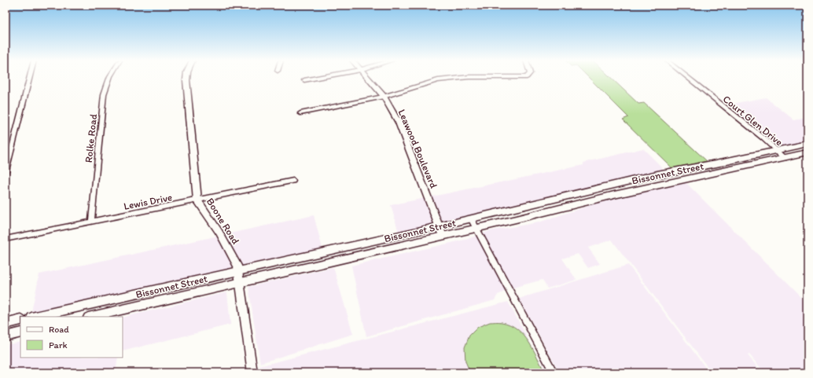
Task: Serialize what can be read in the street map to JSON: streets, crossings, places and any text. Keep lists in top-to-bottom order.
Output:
{
  "streets": {
    "main road": ["Bissonnet Street"],
    "street": [
      "Court Glen Drive",
      "Rolke Road",
      "Leawood Boulevard",
      "Lewis Drive",
      "Boone Road"
    ]
  },
  "crossings": [
    ["Court Glen Drive", "Bissonnet Street"],
    ["Rolke Road", "Lewis Drive"],
    ["Leawood Boulevard", "Bissonnet Street"],
    ["Bissonnet Street", "Boone Road"],
    ["Lewis Drive", "Boone Road"]
  ],
  "legend": ["Road", "Park"]
}
